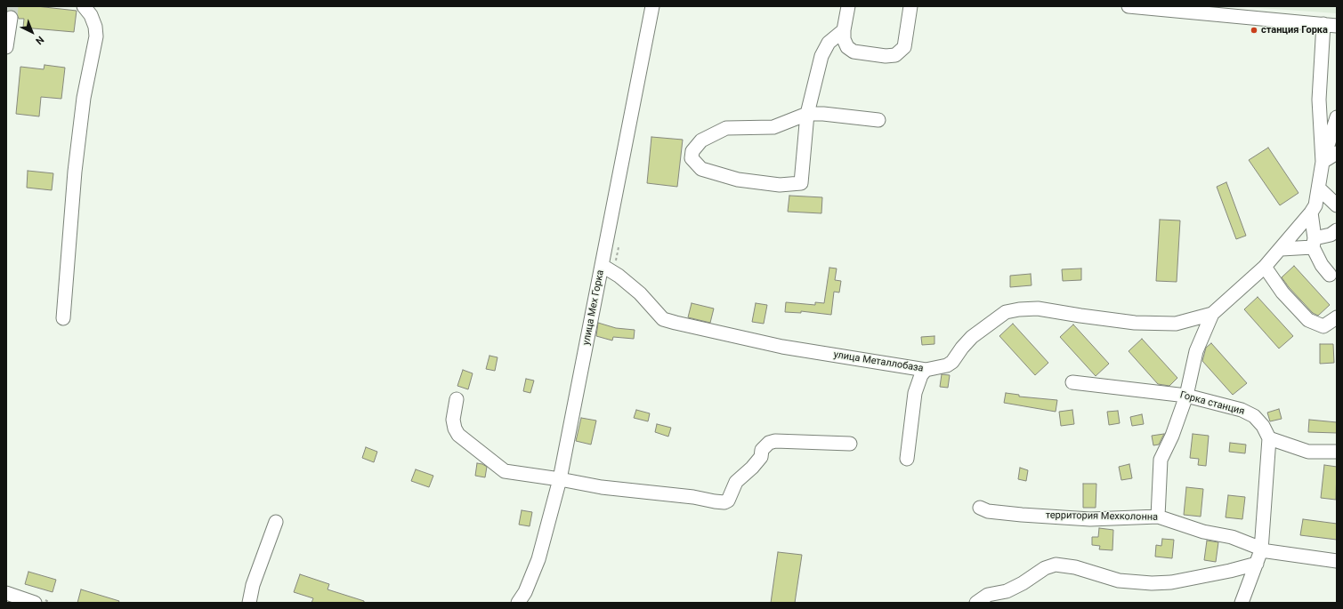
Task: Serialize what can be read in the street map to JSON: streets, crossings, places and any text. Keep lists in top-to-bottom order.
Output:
{
  "streets": {
    "street": [
      "улица Мех Горка",
      "улица Металлобаза",
      "Горка станция",
      "территория Мехколонна"
    ]
  },
  "crossings": [
    ["улица Мех Горка", "улица Металлобаза"]
  ],
  "places": ["станция Горка"],
  "north": "bottom right"
}
